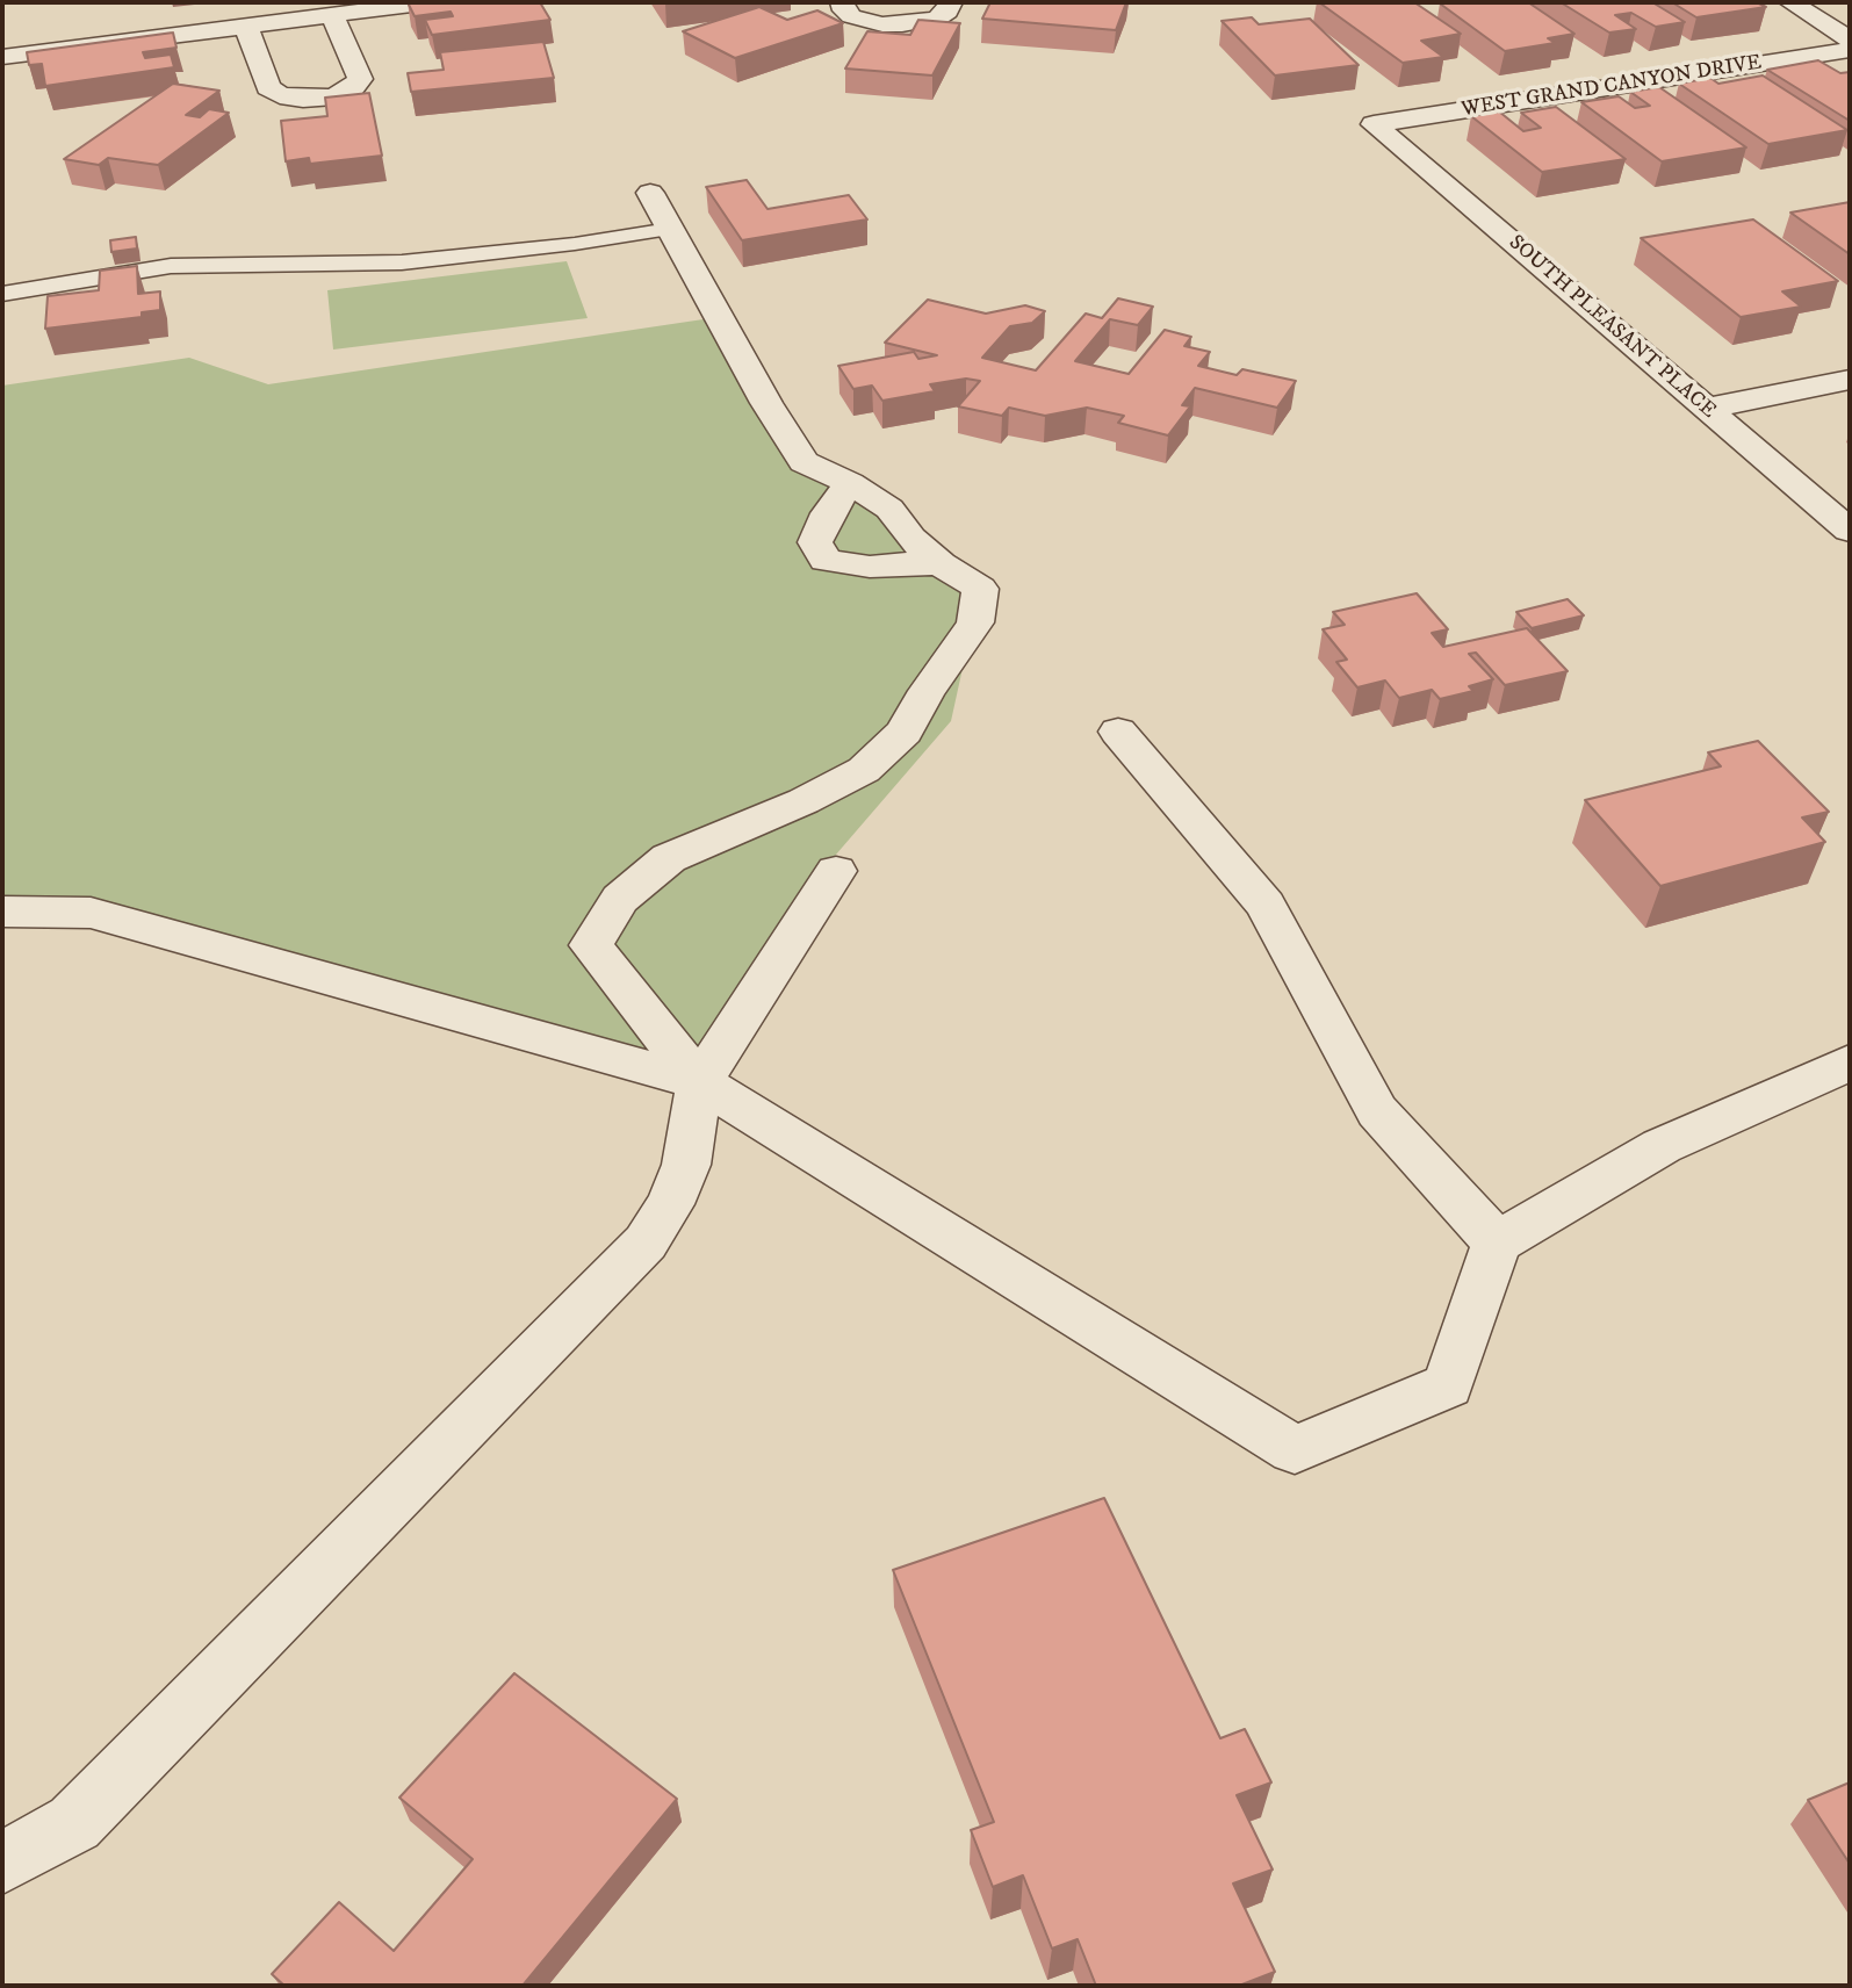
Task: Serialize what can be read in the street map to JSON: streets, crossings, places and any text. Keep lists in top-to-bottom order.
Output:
{
  "streets": {
    "street": ["WEST GRAND CANYON DRIVE", "SOUTH PLEASANT PLACE"]
  },
  "crossings": [
    ["WEST GRAND CANYON DRIVE", "SOUTH PLEASANT PLACE"]
  ]
}
